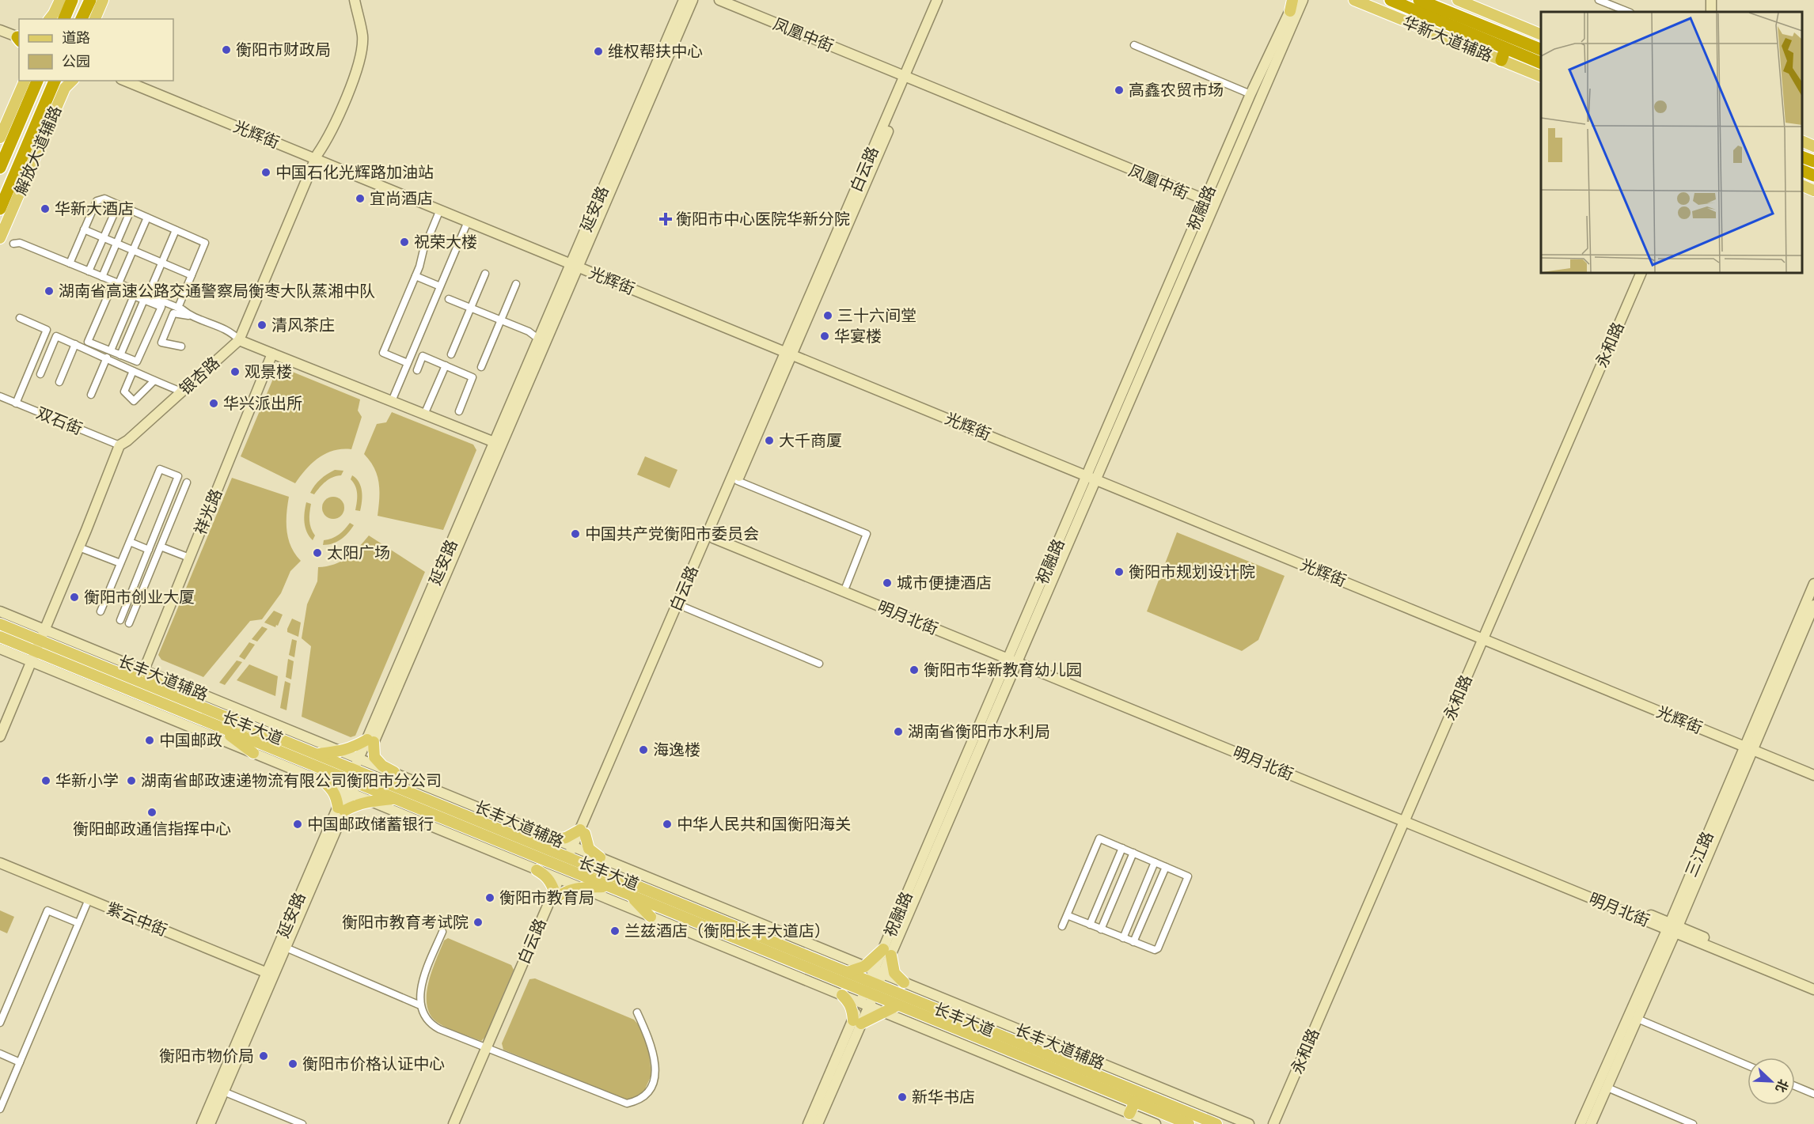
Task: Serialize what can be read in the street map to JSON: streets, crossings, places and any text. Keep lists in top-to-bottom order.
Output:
{
  "streets": {
    "main road": [
      "凤凰中街",
      "华新大道辅路",
      "光辉街",
      "解放大道辅路",
      "白云路",
      "祝融路",
      "延安路",
      "永和路",
      "银杏路",
      "祥光路",
      "明月北街",
      "长丰大道辅路",
      "长丰大道",
      "三江路",
      "紫云中街"
    ],
    "street": ["双石街"]
  },
  "crossings": [
    ["凤凰中街", "白云路"],
    ["凤凰中街", "祝融路"],
    ["光辉街", "白云路"],
    ["光辉街", "祝融路"],
    ["光辉街", "延安路"],
    ["光辉街", "永和路"],
    ["光辉街", "银杏路"],
    ["光辉街", "三江路"],
    ["白云路", "明月北街"],
    ["白云路", "长丰大道辅路"],
    ["白云路", "长丰大道"],
    ["祝融路", "明月北街"],
    ["祝融路", "长丰大道辅路"],
    ["祝融路", "长丰大道"],
    ["延安路", "长丰大道辅路"],
    ["延安路", "长丰大道"],
    ["延安路", "紫云中街"],
    ["永和路", "明月北街"],
    ["银杏路", "双石街"],
    ["祥光路", "长丰大道辅路"],
    ["明月北街", "三江路"]
  ],
  "places": {
    "other": [
      "衡阳市财政局",
      "维权帮扶中心",
      "高鑫农贸市场",
      "中国石化光辉路加油站",
      "宜尚酒店",
      "华新大酒店",
      "祝荣大楼",
      "湖南省高速公路交通警察局衡枣大队蒸湘中队",
      "三十六间堂",
      "清风茶庄",
      "华宴楼",
      "观景楼",
      "华兴派出所",
      "大千商厦",
      "中国共产党衡阳市委员会",
      "太阳广场",
      "衡阳市规划设计院",
      "城市便捷酒店",
      "衡阳市创业大厦",
      "衡阳市华新教育幼儿园",
      "湖南省衡阳市水利局",
      "中国邮政",
      "海逸楼",
      "华新小学",
      "湖南省邮政速递物流有限公司衡阳市分公司",
      "衡阳邮政通信指挥中心",
      "中国邮政储蓄银行",
      "中华人民共和国衡阳海关",
      "衡阳市教育局",
      "衡阳市教育考试院",
      "兰兹酒店（衡阳长丰大道店）",
      "衡阳市物价局",
      "衡阳市价格认证中心",
      "新华书店"
    ],
    "health": ["衡阳市中心医院华新分院"]
  },
  "legend": ["道路", "公园"],
  "north": "bottom right"
}
